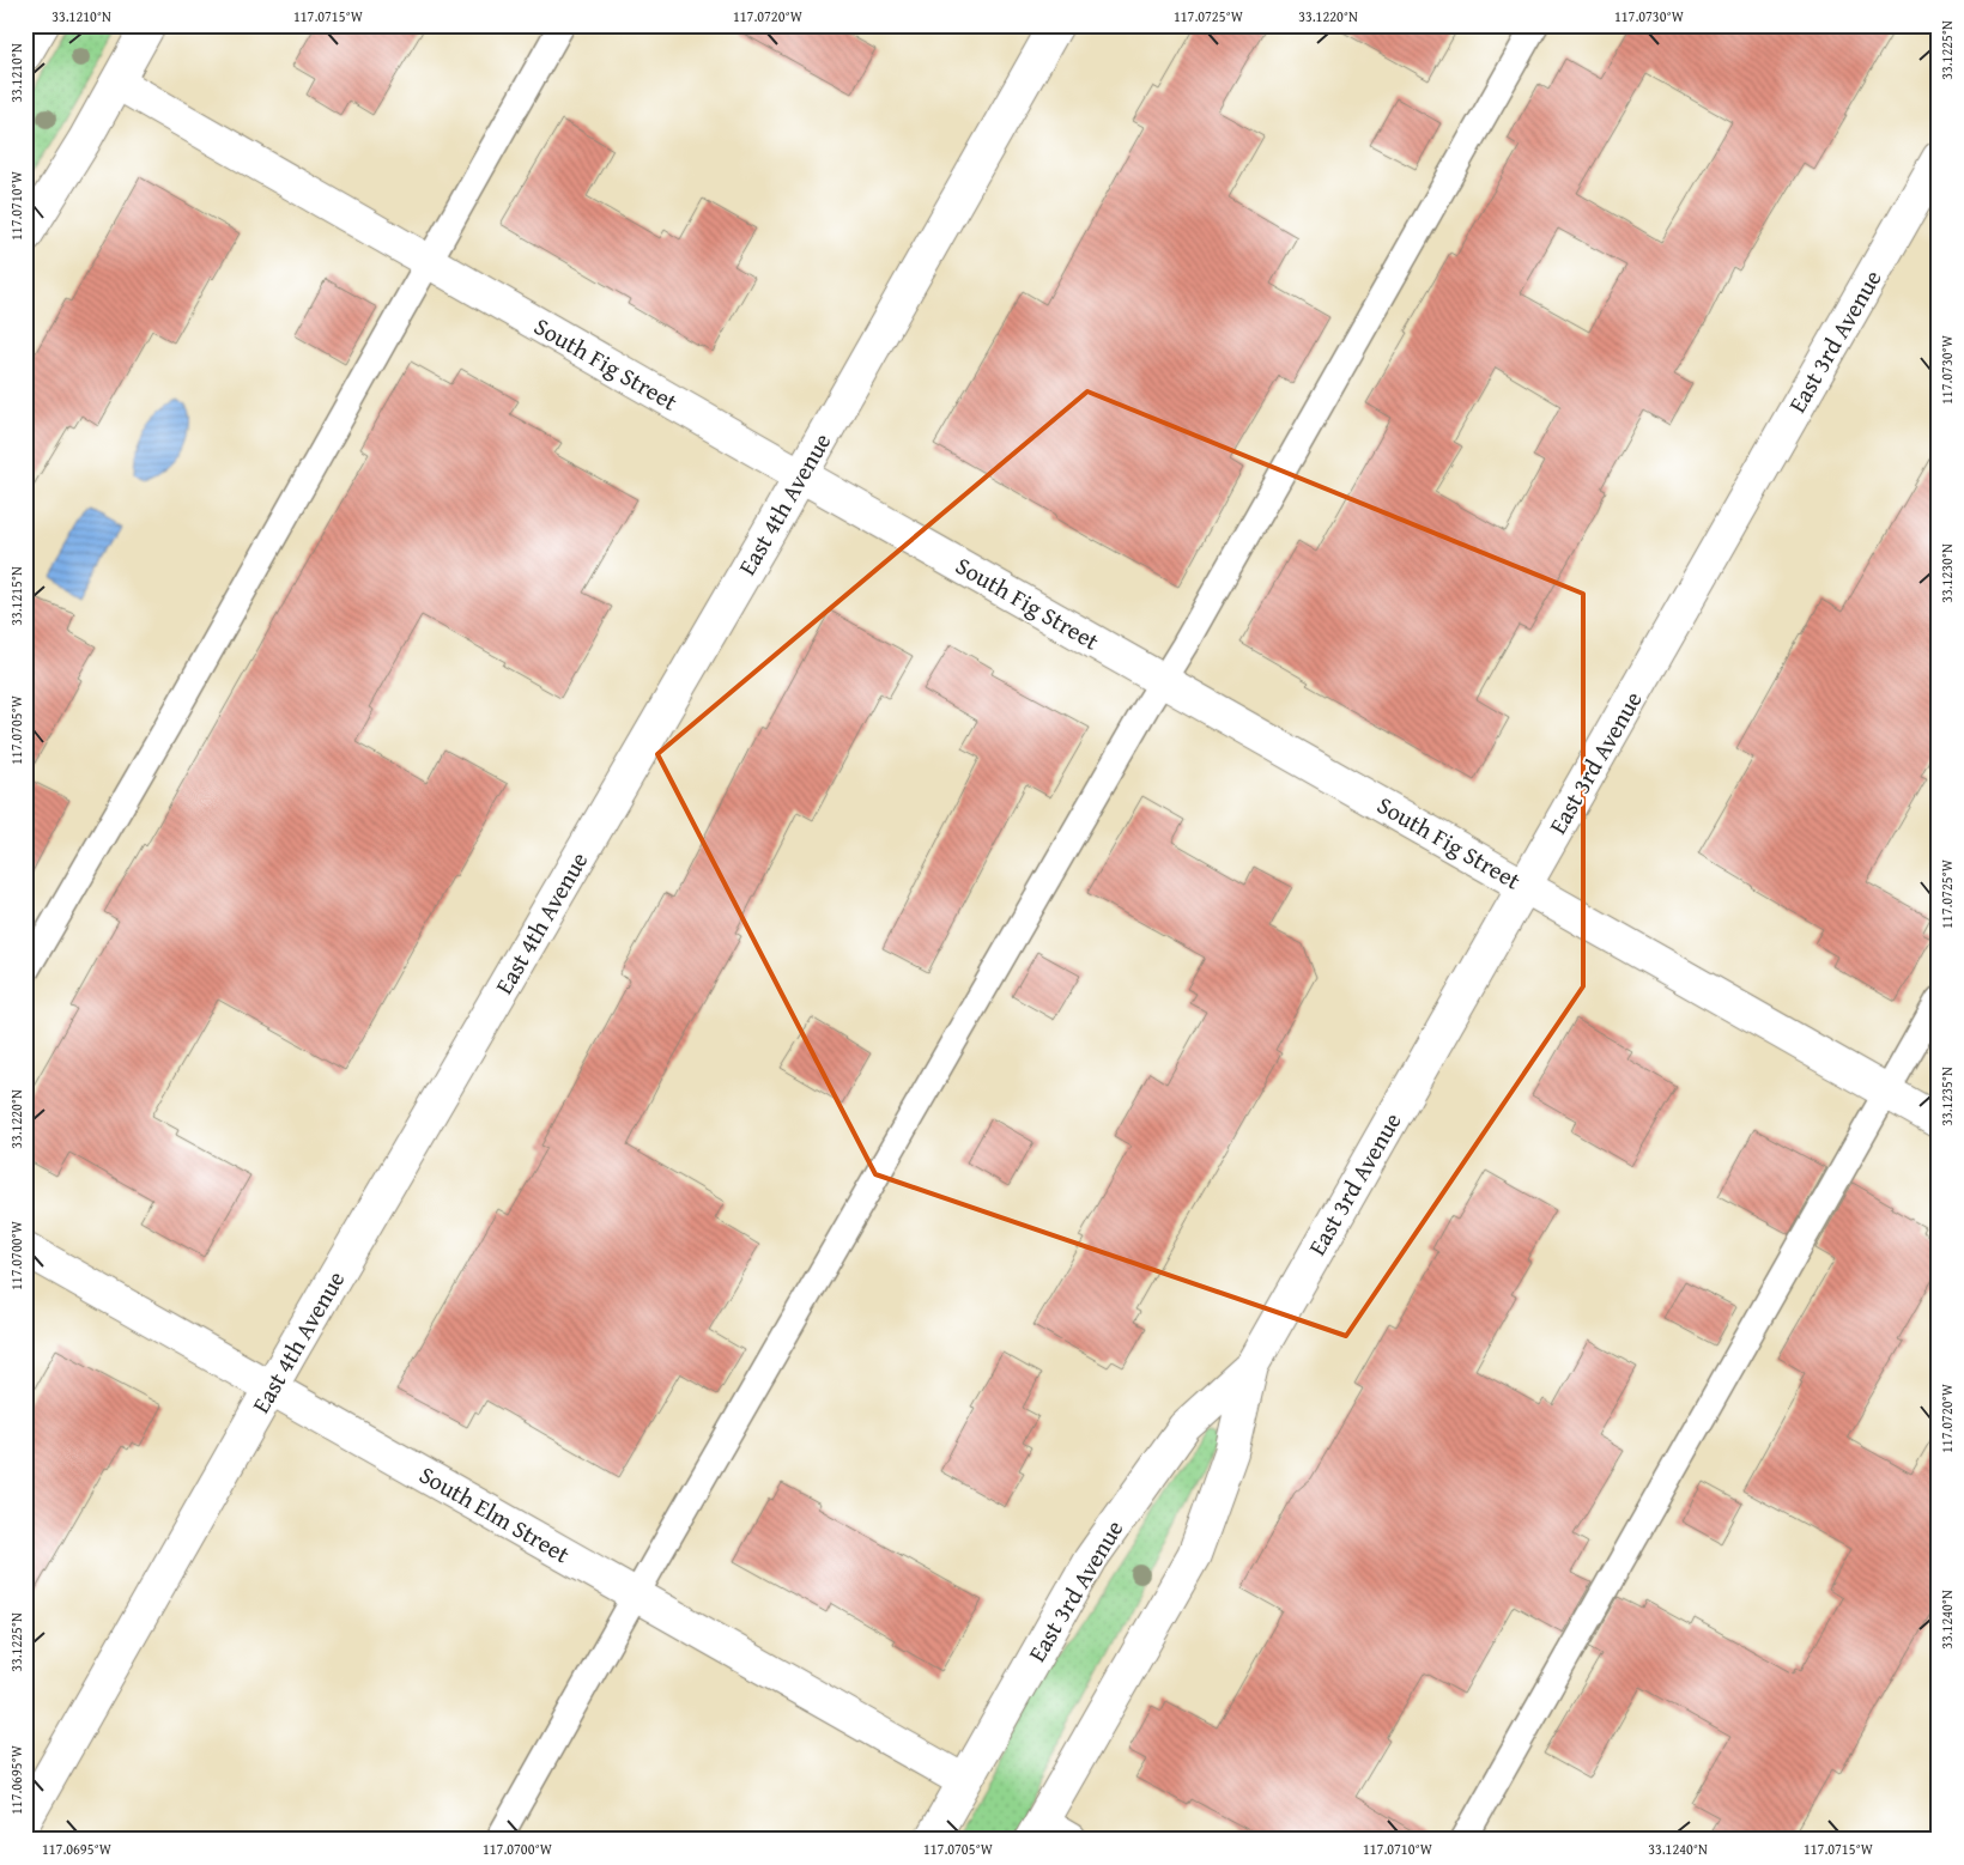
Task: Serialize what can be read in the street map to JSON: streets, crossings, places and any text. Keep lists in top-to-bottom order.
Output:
{
  "streets": {
    "street": [
      "East 3rd Avenue",
      "South Fig Street",
      "East 4th Avenue",
      "South Elm Street"
    ]
  },
  "crossings": [
    ["East 3rd Avenue", "South Fig Street"],
    ["East 3rd Avenue", "South Elm Street"],
    ["South Fig Street", "East 4th Avenue"],
    ["East 4th Avenue", "South Elm Street"]
  ],
  "coordinates": [
    "33.1210°N",
    "117.0715°W",
    "117.0720°W",
    "117.0725°W",
    "33.1220°N",
    "117.0730°W",
    "33.1225°N",
    "117.0710°W",
    "33.1230°N",
    "33.1215°N",
    "117.0705°W",
    "33.1235°N",
    "117.0700°W",
    "33.1240°N",
    "117.0695°W"
  ]
}
